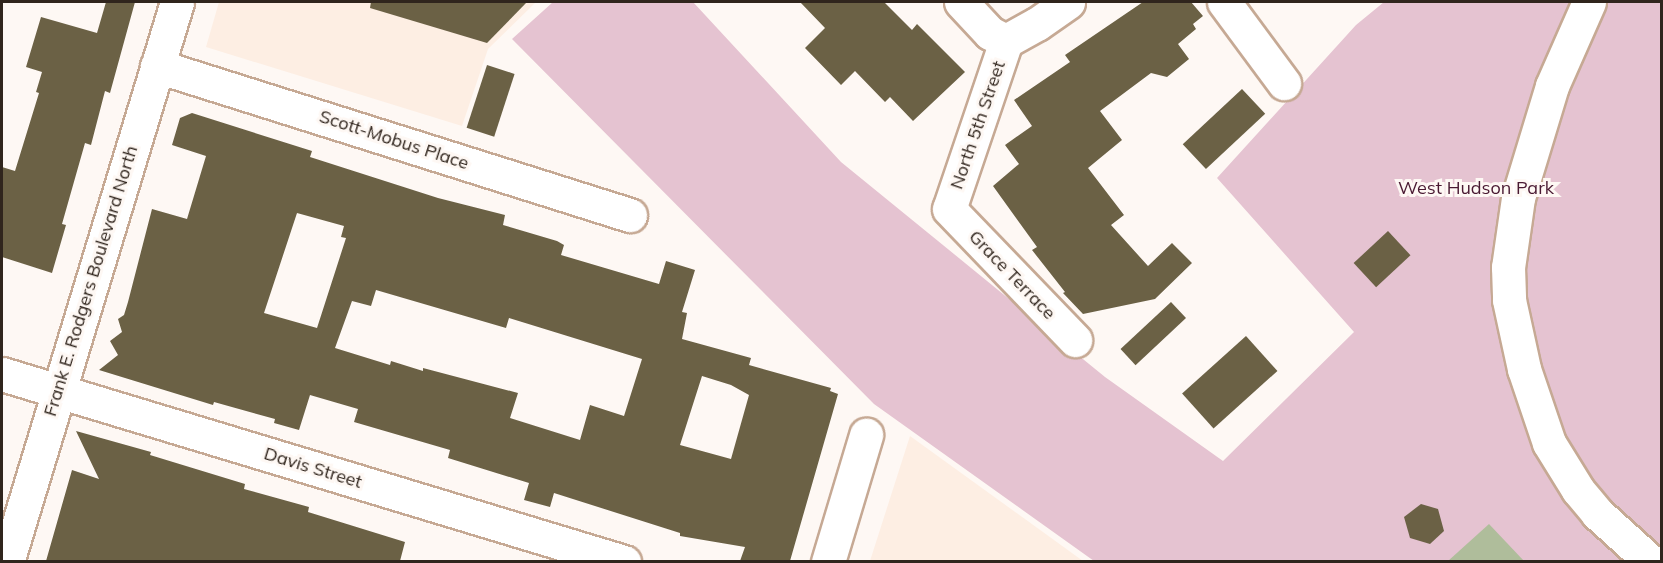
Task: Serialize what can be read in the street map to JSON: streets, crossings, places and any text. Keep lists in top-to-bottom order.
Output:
{
  "streets": {
    "street": [
      "North 5th Street",
      "Scott-Mobus Place",
      "Grace Terrace",
      "Frank E. Rodgers Boulevard North",
      "Davis Street"
    ]
  },
  "crossings": [
    ["North 5th Street", "Grace Terrace"],
    ["Scott-Mobus Place", "Frank E. Rodgers Boulevard North"],
    ["Frank E. Rodgers Boulevard North", "Davis Street"]
  ],
  "parks": ["West Hudson Park"]
}
